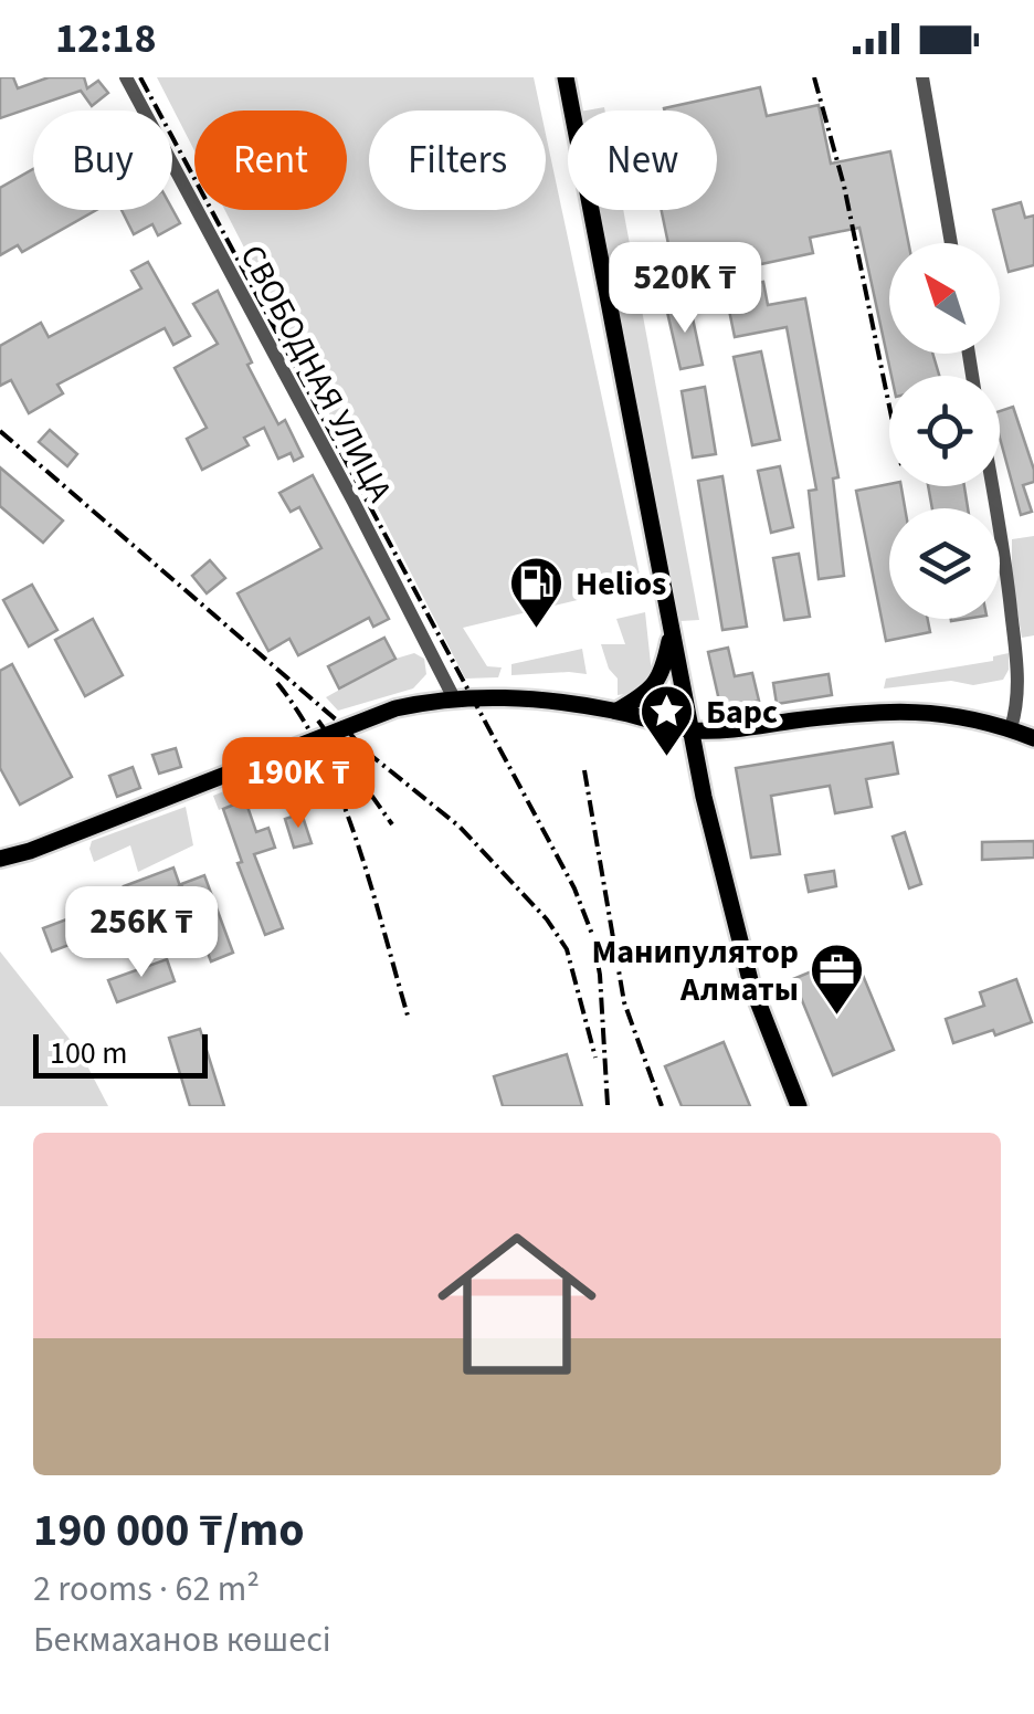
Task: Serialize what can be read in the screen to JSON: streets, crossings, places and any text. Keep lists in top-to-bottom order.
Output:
{
  "streets": {
    "street": ["СВОБОДНАЯ УЛИЦА"]
  },
  "places": {
    "fuel station": ["Helios"],
    "place": ["Барс"],
    "office": ["Манипулятор Алматы"]
  },
  "scale_bar": "100 m",
  "north": "top left",
  "page": {
    "status": "12:18",
    "chip": [
      "Buy",
      "Rent",
      "Filters",
      "New"
    ],
    "price": ["520K ₸", "190K ₸", "256K ₸"],
    "scale": "100 m",
    "list": [
      {
        "name": "190 000 ₸/mo",
        "note": "2 rooms · 62 m² · Бекмаханов көшесі"
      }
    ]
  }
}
